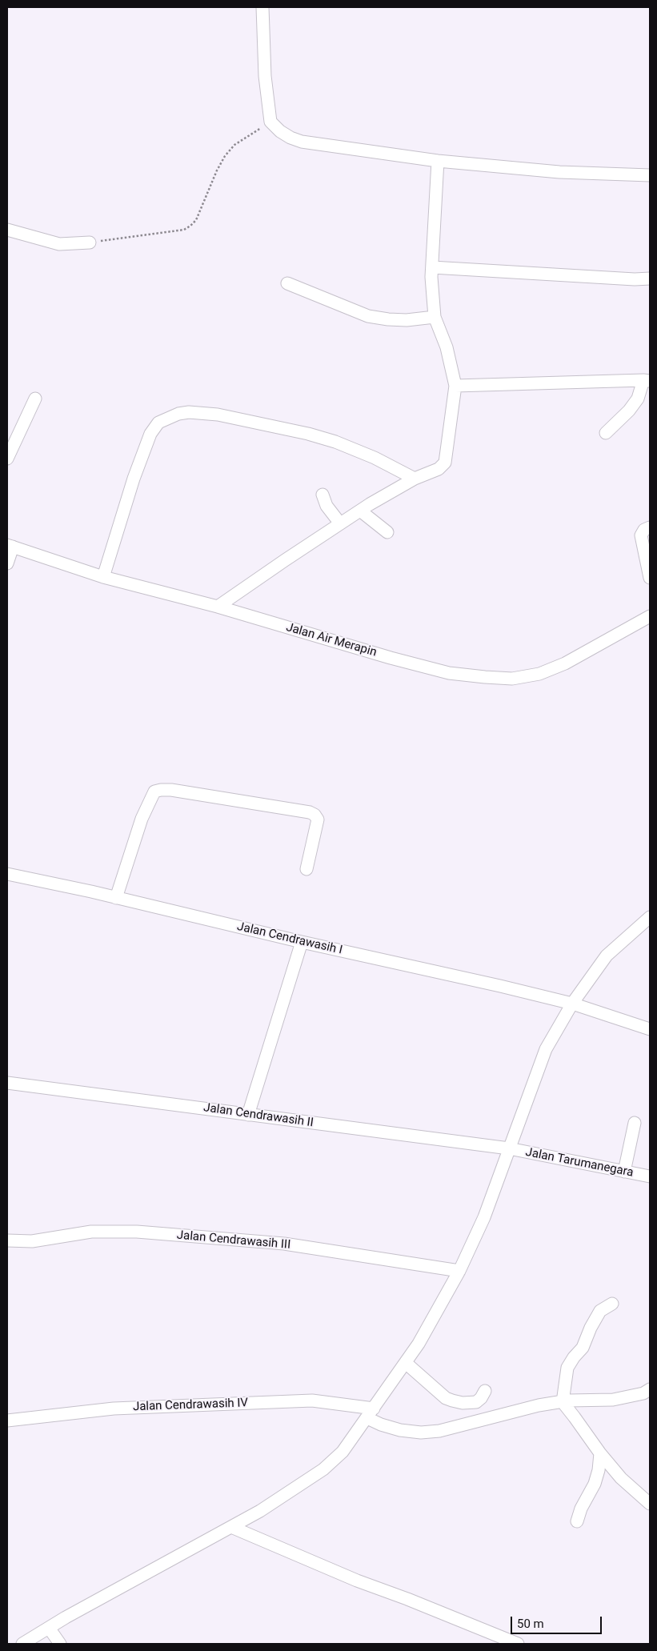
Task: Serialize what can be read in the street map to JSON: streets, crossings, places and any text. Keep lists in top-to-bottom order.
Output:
{
  "streets": {
    "street": [
      "Jalan Air Merapin",
      "Jalan Cendrawasih I",
      "Jalan Cendrawasih II",
      "Jalan Tarumanegara",
      "Jalan Cendrawasih III",
      "Jalan Cendrawasih IV"
    ]
  },
  "crossings": [
    ["Jalan Cendrawasih II", "Jalan Tarumanegara"]
  ],
  "scale_bar": "50 m"
}
